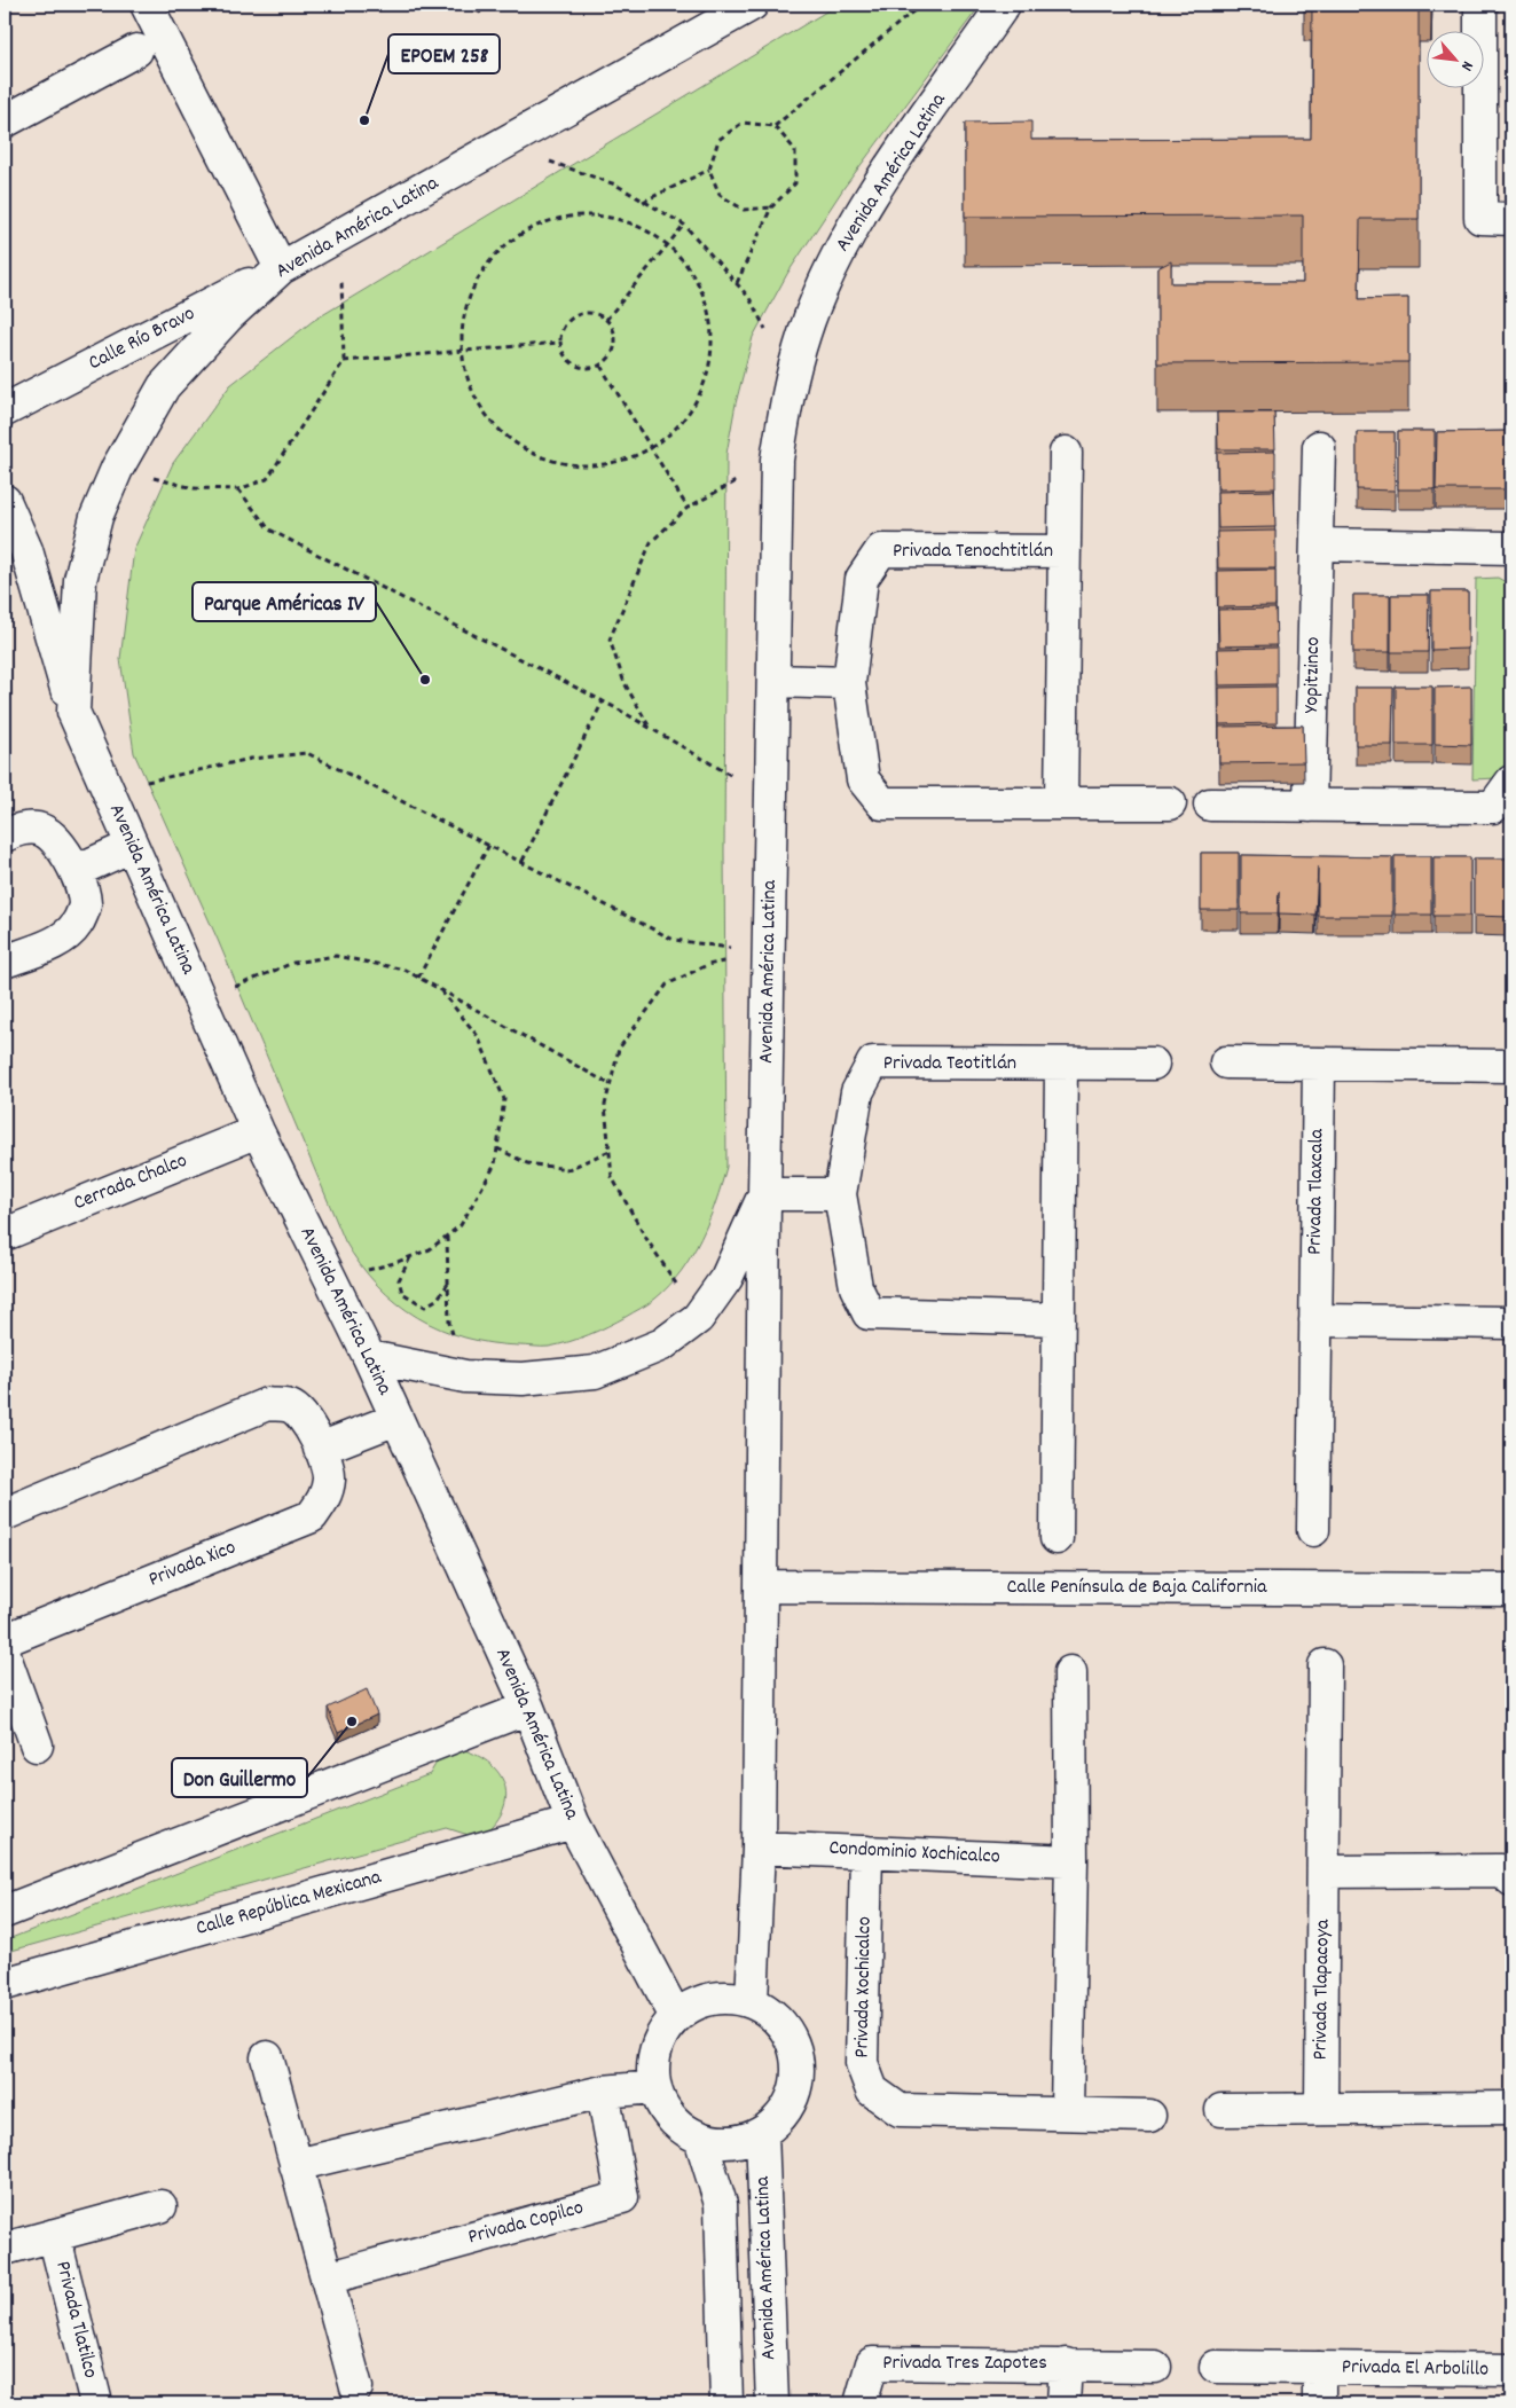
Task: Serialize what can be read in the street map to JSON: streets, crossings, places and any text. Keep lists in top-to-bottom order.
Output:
{
  "streets": {
    "street": [
      "Avenida América Latina",
      "Calle Río Bravo",
      "Privada Tenochtitlán",
      "Yopitzinco",
      "Privada Teotitlán",
      "Cerrada Chalco",
      "Privada Tlaxcala",
      "Privada Xico",
      "Calle Península de Baja California",
      "Condominio Xochicalco",
      "Calle República Mexicana",
      "Privada Xochicalco",
      "Privada Tlapacoya",
      "Privada Copilco",
      "Privada Tlatilco",
      "Privada Tres Zapotes",
      "Privada El Arbolillo"
    ]
  },
  "crossings": [
    ["Avenida América Latina", "Calle Río Bravo"],
    ["Avenida América Latina", "Cerrada Chalco"],
    ["Avenida América Latina", "Calle Península de Baja California"],
    ["Avenida América Latina", "Condominio Xochicalco"],
    ["Avenida América Latina", "Calle República Mexicana"],
    ["Condominio Xochicalco", "Privada Xochicalco"]
  ],
  "places": ["EPOEM 258", "Parque Américas IV", "Don Guillermo"],
  "north": "bottom right"
}
